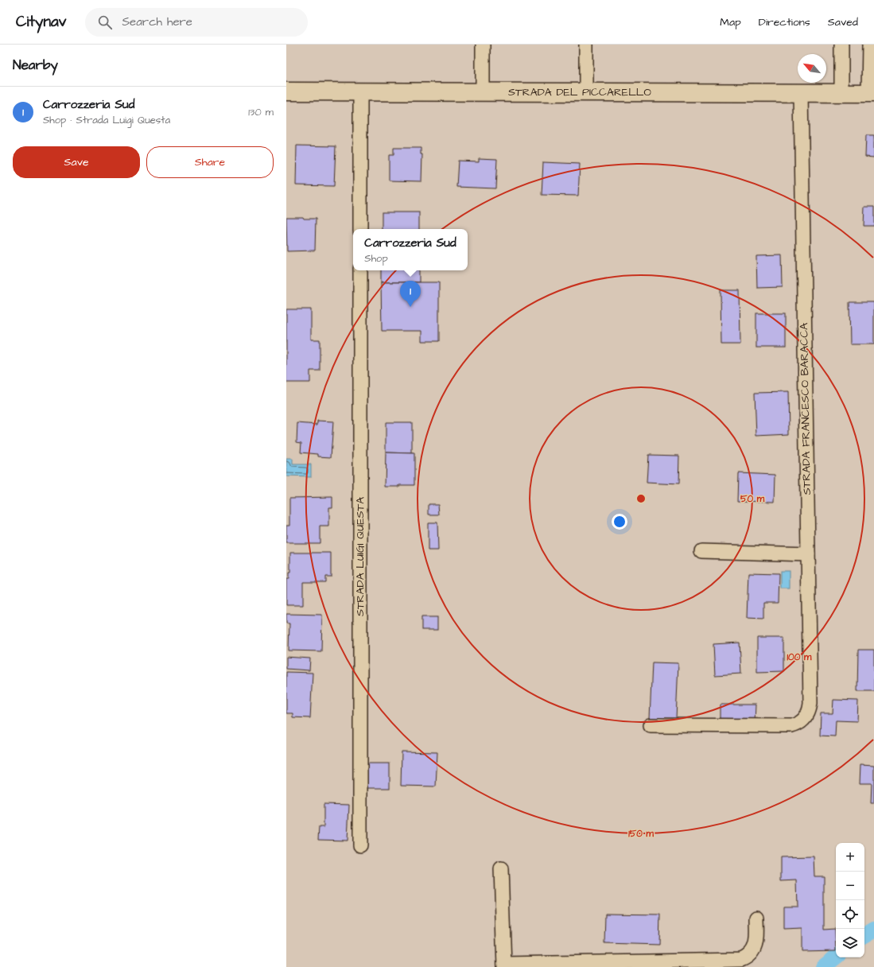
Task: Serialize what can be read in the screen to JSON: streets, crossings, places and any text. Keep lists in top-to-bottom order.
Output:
{
  "streets": {
    "street": ["STRADA DEL PICCARELLO", "STRADA FRANCESCO BARACCA", "STRADA LUIGI QUESTA"]
  },
  "crossings": [
    ["STRADA DEL PICCARELLO", "STRADA FRANCESCO BARACCA"]
  ],
  "north": "top left",
  "page": {
    "header": "Citynav",
    "search": "Search here",
    "nav": ["Map", "Directions", "Saved"],
    "heading": "Nearby",
    "list": [
      {
        "mark": "1",
        "name": "Carrozzeria Sud",
        "note": "Shop · Strada Luigi Questa",
        "value": "130 m"
      }
    ],
    "buttons": ["Save", "Share"],
    "popup": ["Carrozzeria Sud", "Shop"],
    "pins": "1",
    "map_buttons": ["+", "−"]
  },
  "rings": ["50 m", "100 m", "150 m"]
}
